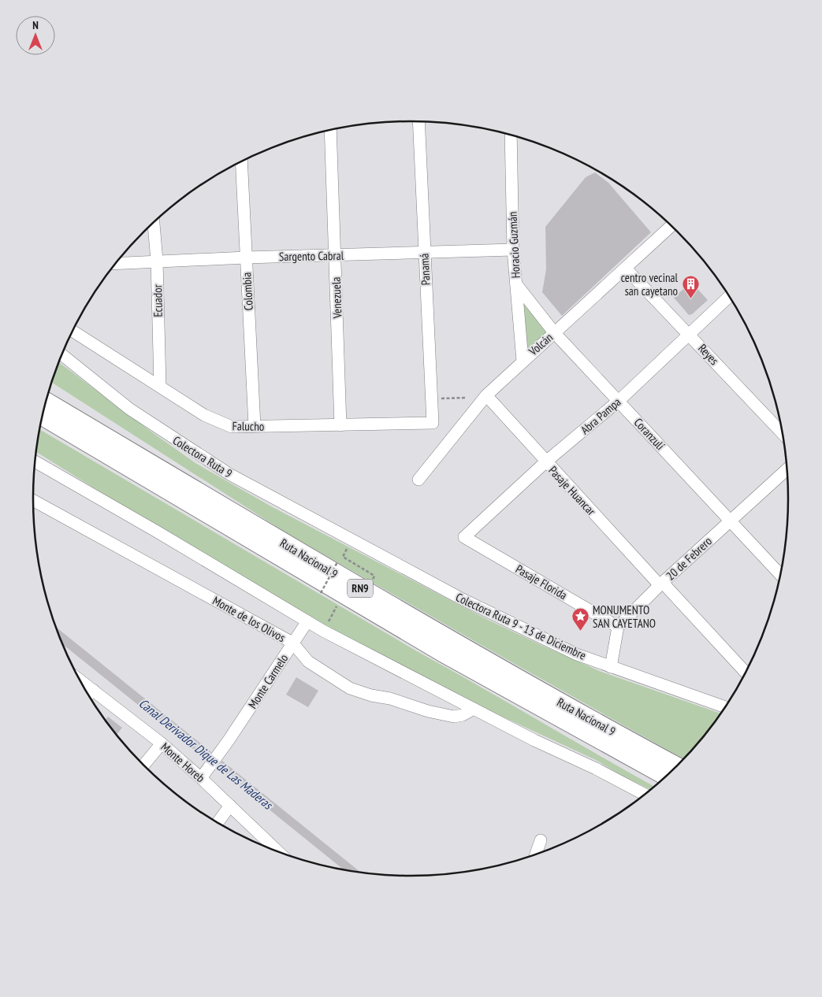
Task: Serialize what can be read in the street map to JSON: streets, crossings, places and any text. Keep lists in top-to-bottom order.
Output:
{
  "streets": {
    "highway": ["Ruta Nacional 9", "RN9"],
    "street": [
      "Horacio Guzmán",
      "Sargento Cabral",
      "Panamá",
      "Colombia",
      "Venezuela",
      "Ecuador",
      "Volcán",
      "Reyes",
      "Abra Pampa",
      "Falucho",
      "Coranzulí",
      "Colectora Ruta 9",
      "Pasaje Huancar",
      "20 de Febrero",
      "Pasaje Florida",
      "Monte de los Olivos",
      "Colectora Ruta 9 - 13 de Diciembre",
      "Monte Carmelo",
      "Monte Horeb"
    ]
  },
  "crossings": [
    ["Horacio Guzmán", "Sargento Cabral"],
    ["Horacio Guzmán", "Volcán"],
    ["Horacio Guzmán", "Coranzulí"],
    ["Sargento Cabral", "Panamá"],
    ["Sargento Cabral", "Colombia"],
    ["Sargento Cabral", "Venezuela"],
    ["Sargento Cabral", "Ecuador"],
    ["Panamá", "Falucho"],
    ["Colombia", "Falucho"],
    ["Venezuela", "Falucho"],
    ["Ecuador", "Falucho"],
    ["Volcán", "Reyes"],
    ["Volcán", "Coranzulí"],
    ["Volcán", "Pasaje Huancar"],
    ["Reyes", "Abra Pampa"],
    ["Abra Pampa", "Coranzulí"],
    ["Abra Pampa", "Pasaje Huancar"],
    ["Abra Pampa", "Pasaje Florida"],
    ["Coranzulí", "20 de Febrero"],
    ["Colectora Ruta 9", "Colectora Ruta 9 - 13 de Diciembre"],
    ["Pasaje Huancar", "20 de Febrero"],
    ["20 de Febrero", "Pasaje Florida"],
    ["Monte de los Olivos", "Monte Carmelo"],
    ["Monte Carmelo", "Monte Horeb"]
  ],
  "water": ["Canal Derivador Dique de Las Maderas"],
  "places": {
    "building": ["centro vecinal san cayetano"],
    "place": ["MONUMENTO SAN CAYETANO"]
  },
  "north": "top"
}
